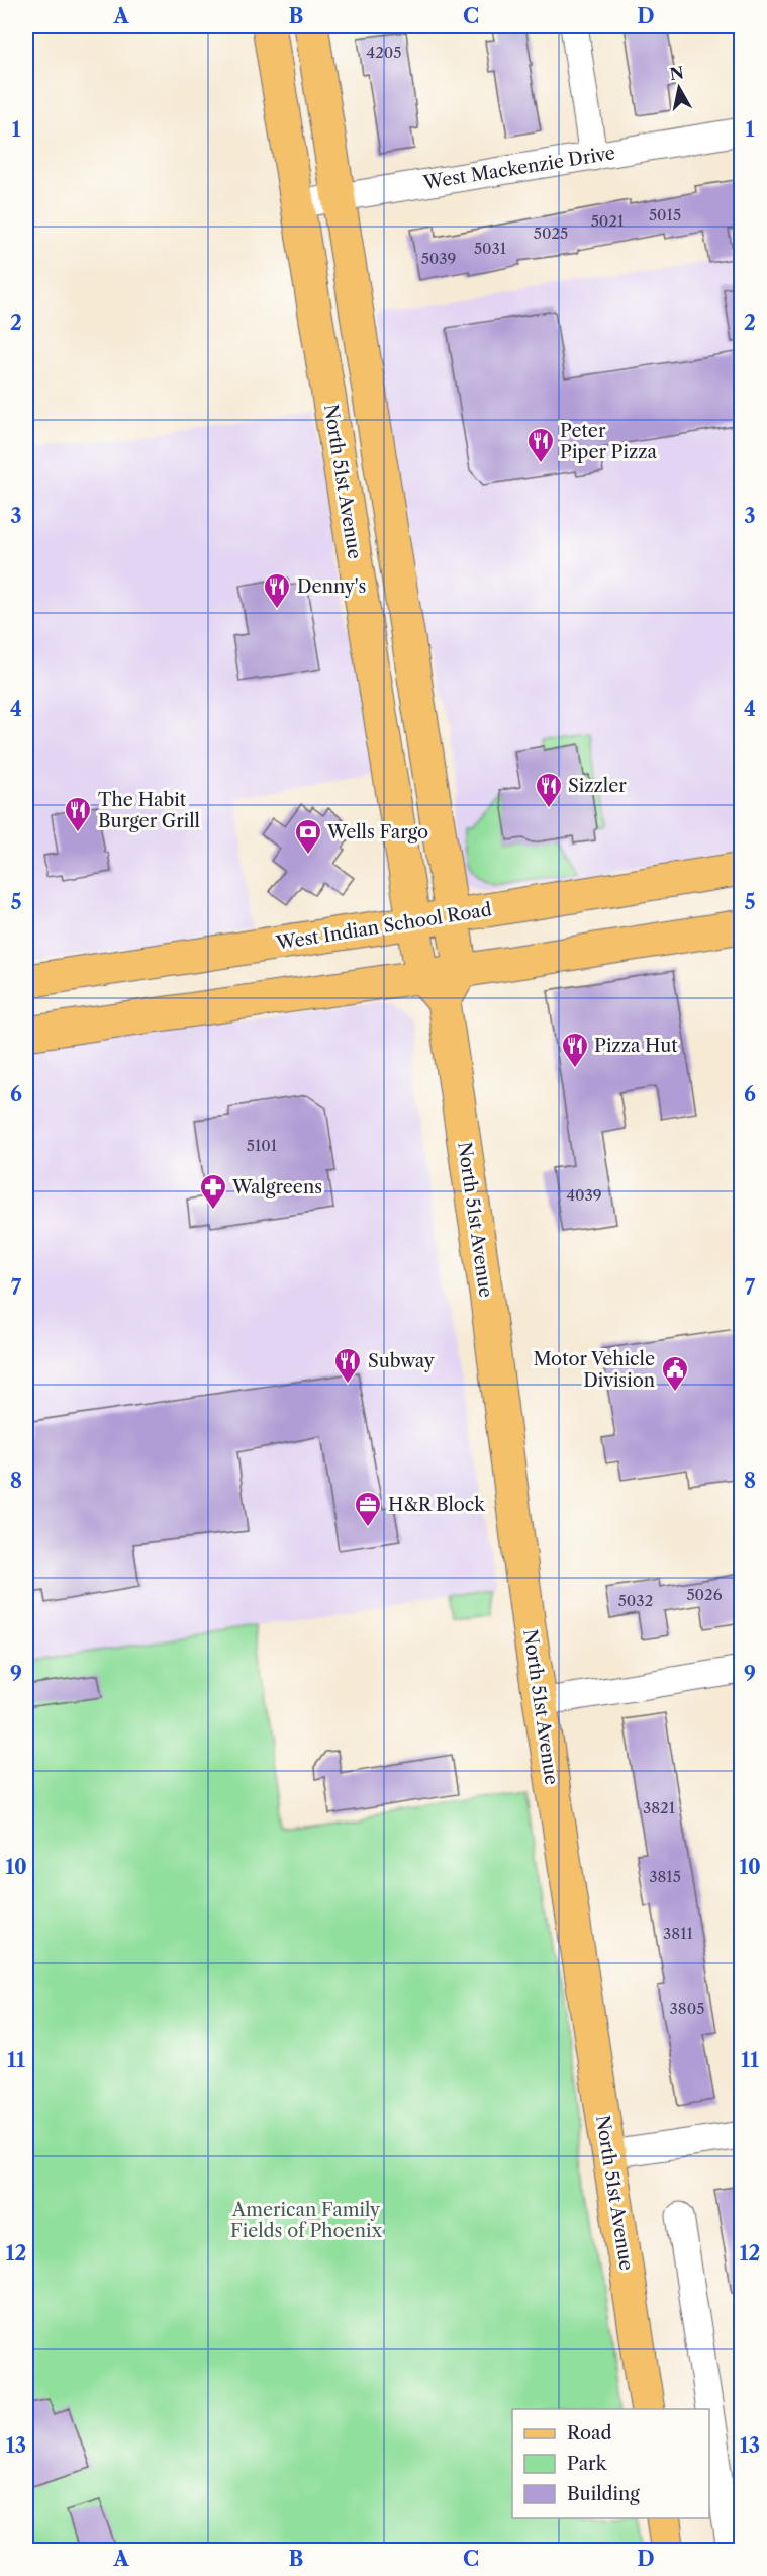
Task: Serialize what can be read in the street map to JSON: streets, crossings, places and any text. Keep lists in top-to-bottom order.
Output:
{
  "streets": {
    "main road": ["North 51st Avenue", "West Indian School Road"],
    "street": ["West Mackenzie Drive"]
  },
  "crossings": [
    ["West Mackenzie Drive", "North 51st Avenue"],
    ["North 51st Avenue", "West Indian School Road"]
  ],
  "parks": ["American Family Fields of Phoenix"],
  "places": {
    "restaurant": [
      "Peter Piper Pizza",
      "Denny's",
      "Sizzler",
      "The Habit Burger Grill",
      "Pizza Hut",
      "Subway"
    ],
    "bank": ["Wells Fargo"],
    "pharmacy": ["Walgreens"],
    "public building": ["Motor Vehicle Division"],
    "office": ["H&R Block"]
  },
  "house_numbers": [
    "4205",
    "5015",
    "5021",
    "5025",
    "5031",
    "5039",
    "5101",
    "4039",
    "5026",
    "5032",
    "3821",
    "3815",
    "3811",
    "3805"
  ],
  "legend": ["Road", "Park", "Building"],
  "north": "top",
  "grid": {
    "columns": [
      "A",
      "B",
      "C",
      "D"
    ],
    "rows": [
      "1",
      "2",
      "3",
      "4",
      "5",
      "6",
      "7",
      "8",
      "9",
      "10",
      "11",
      "12",
      "13"
    ]
  }
}
